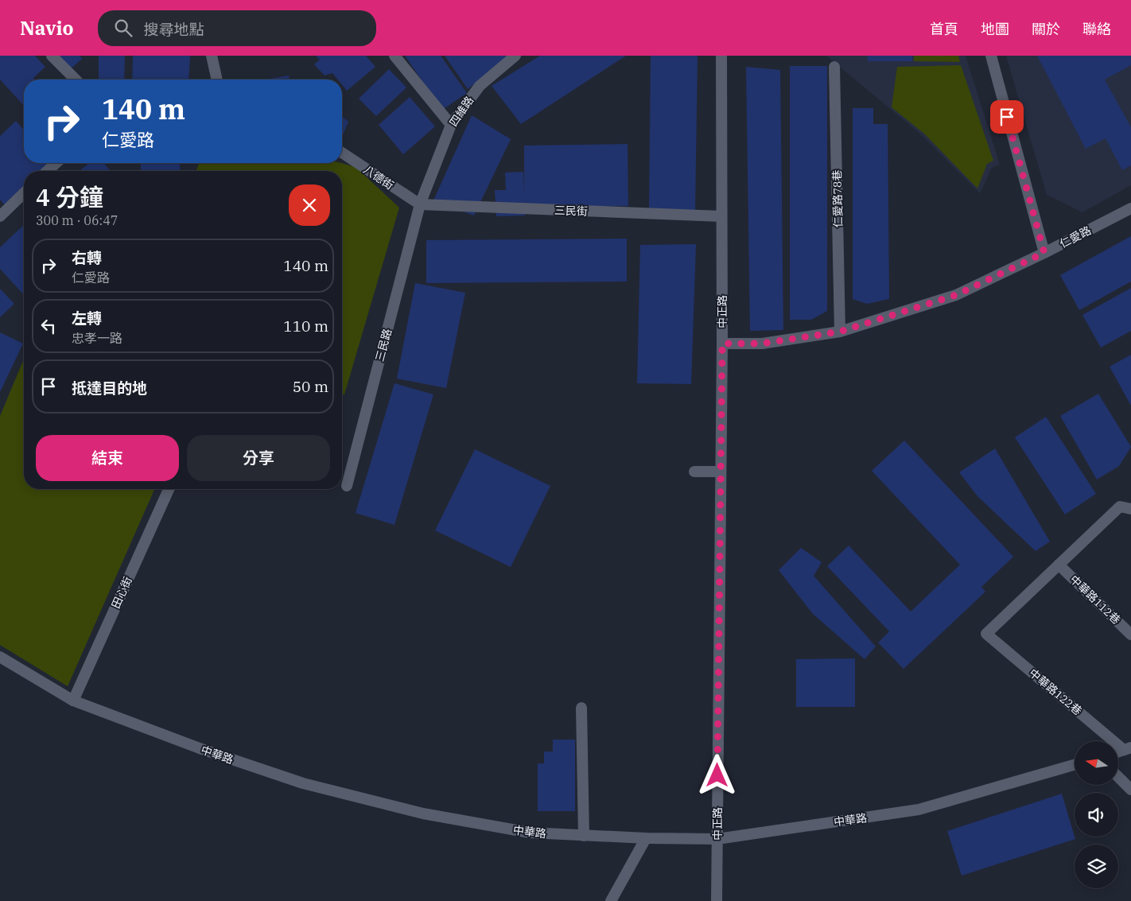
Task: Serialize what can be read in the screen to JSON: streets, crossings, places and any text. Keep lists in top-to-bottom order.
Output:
{
  "streets": {
    "street": [
      "四維路",
      "八德街",
      "仁愛路78巷",
      "三民街",
      "仁愛路",
      "中正路",
      "三民路",
      "田心街",
      "中華路112巷",
      "中華路122巷",
      "中華路"
    ]
  },
  "crossings": [
    ["四維路", "八德街"],
    ["四維路", "三民街"],
    ["四維路", "三民路"],
    ["八德街", "三民街"],
    ["八德街", "三民路"],
    ["仁愛路78巷", "仁愛路"],
    ["三民街", "中正路"],
    ["三民街", "三民路"],
    ["仁愛路", "中正路"],
    ["中正路", "中華路"],
    ["田心街", "中華路"],
    ["中華路112巷", "中華路122巷"]
  ],
  "north": "left",
  "page": {
    "header": "Navio",
    "search": "搜尋地點",
    "nav": [
      "首頁",
      "地圖",
      "關於",
      "聯絡"
    ],
    "turn": ["140 m", "仁愛路"],
    "heading": ["4 分鐘", "300 m · 06:47"],
    "list": [
      {
        "name": "右轉",
        "note": "仁愛路",
        "value": "140 m"
      },
      {
        "name": "左轉",
        "note": "忠孝一路",
        "value": "110 m"
      },
      {
        "name": "抵達目的地",
        "value": "50 m"
      }
    ],
    "buttons": ["結束", "分享"]
  }
}
